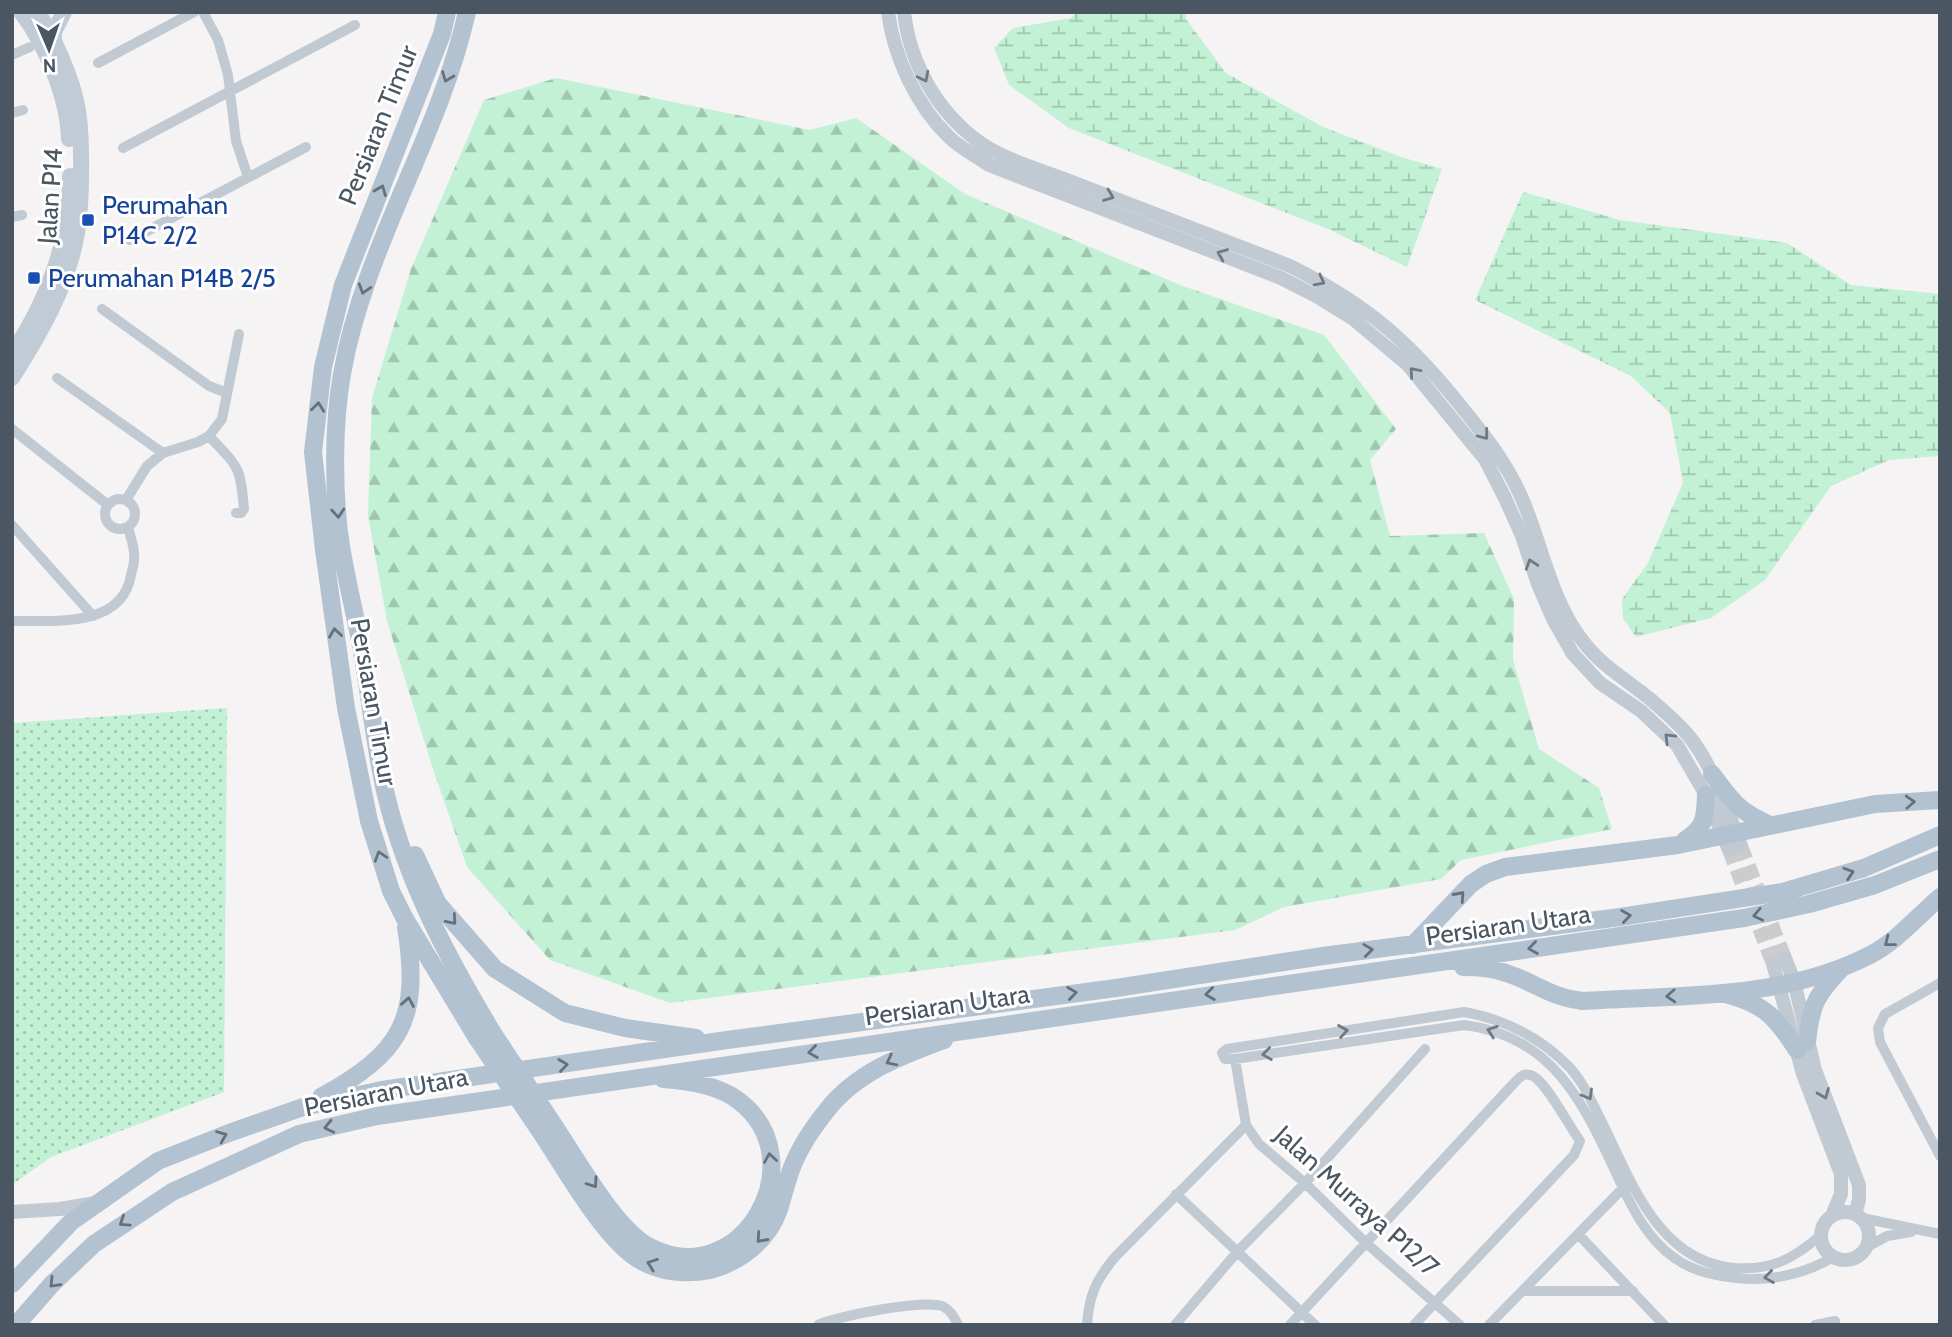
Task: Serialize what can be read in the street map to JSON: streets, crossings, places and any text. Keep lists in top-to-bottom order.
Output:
{
  "streets": {
    "main road": ["Persiaran Timur", "Jalan P14", "Persiaran Utara"],
    "street": ["Jalan Murraya P12/7"]
  },
  "places": {
    "transit": ["Perumahan P14C 2/2", "Perumahan P14B 2/5"]
  },
  "north": "bottom"
}
